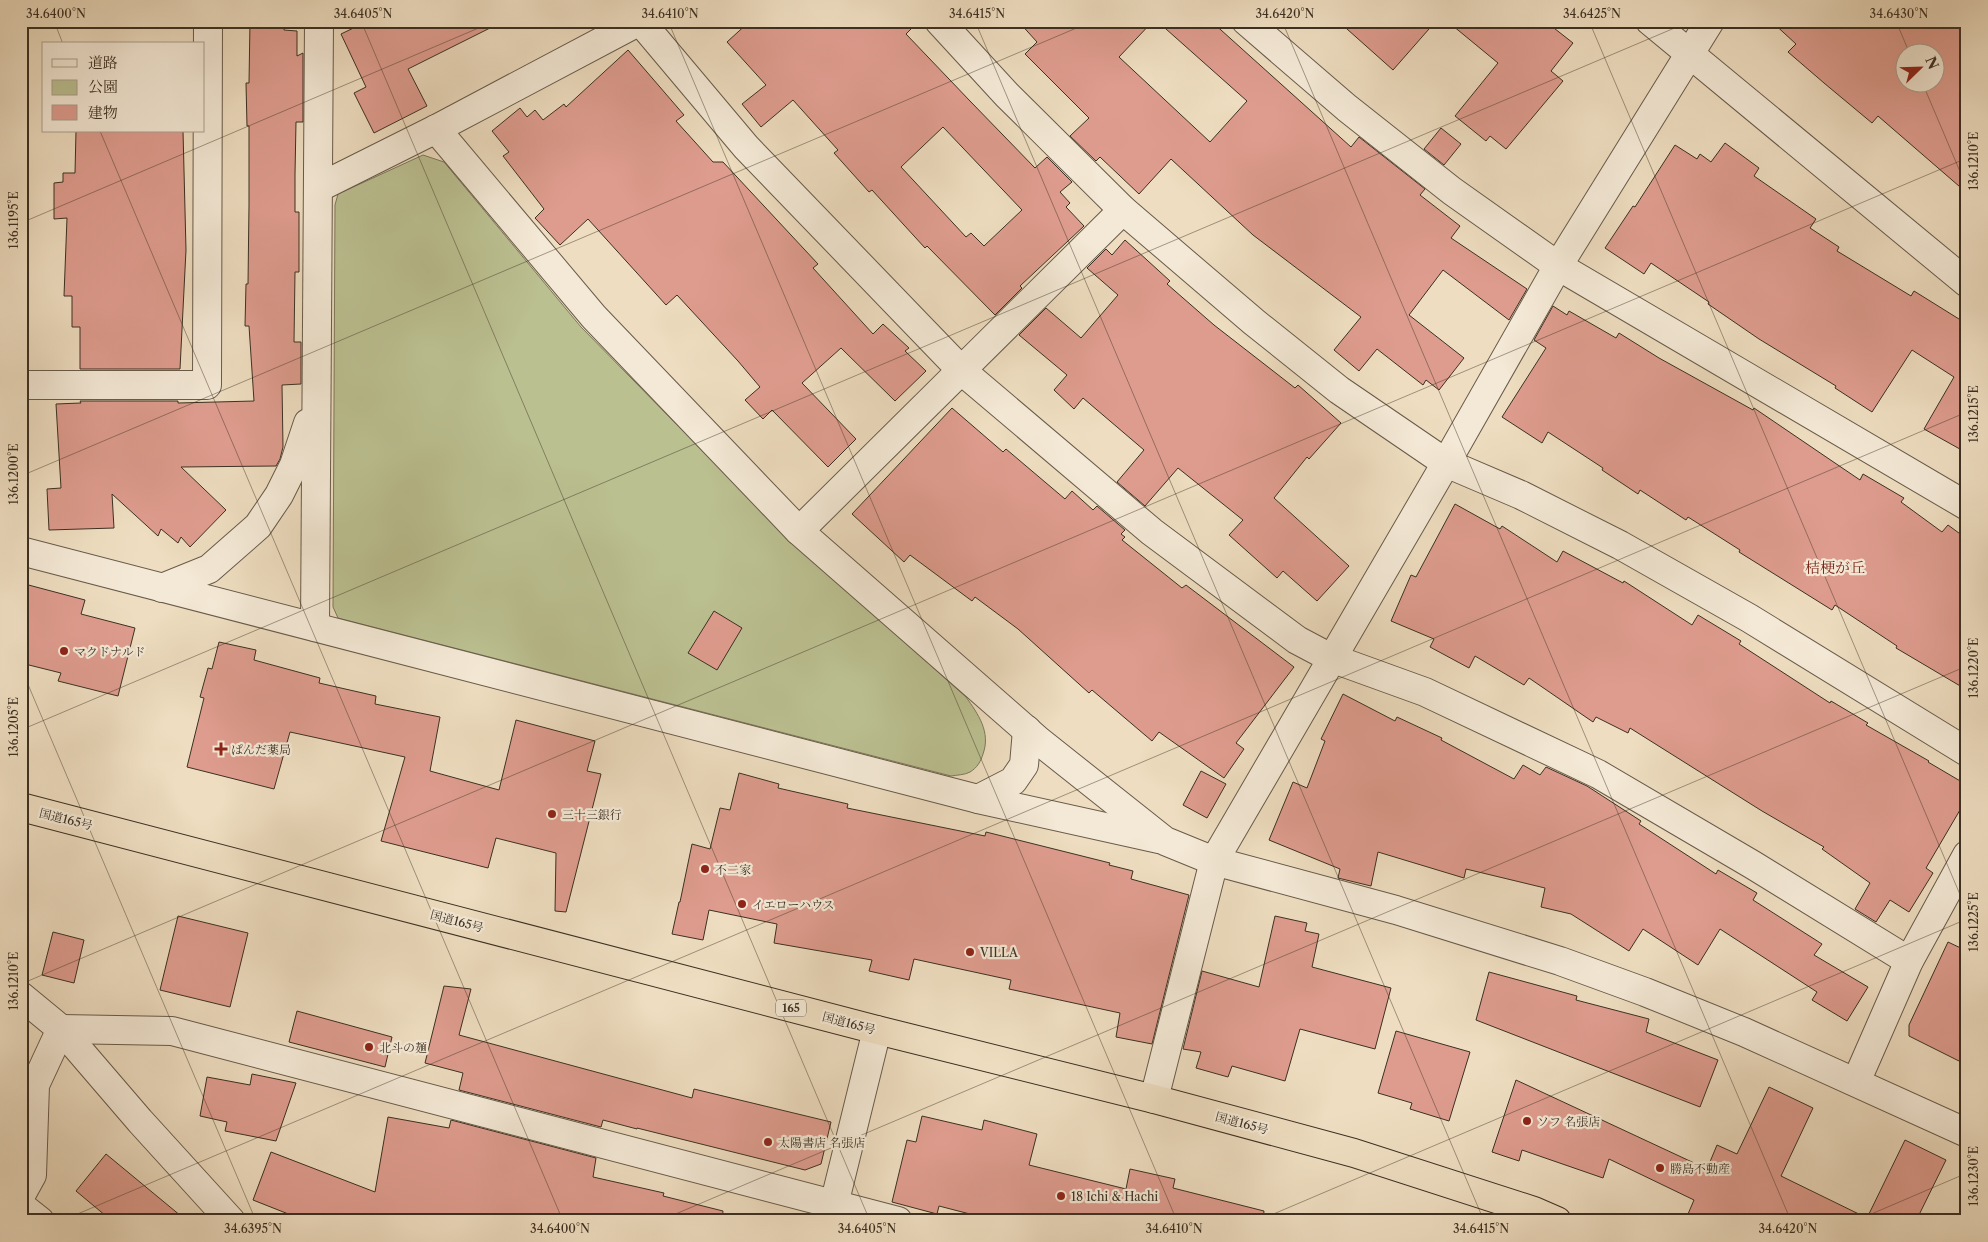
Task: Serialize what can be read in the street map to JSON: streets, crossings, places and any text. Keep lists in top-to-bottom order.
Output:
{
  "streets": {
    "highway": ["国道165号", "165"]
  },
  "districts": ["桔梗が丘"],
  "places": {
    "other": [
      "マクドナルド",
      "三十三銀行",
      "不二家",
      "イエローハウス",
      "VILLA",
      "北斗の麺",
      "ソフ 名張店",
      "太陽書店 名張店",
      "勝島不動産",
      "18 Ichi & Hachi"
    ],
    "health": ["ぱんだ薬局"]
  },
  "legend": ["道路", "公園", "建物"],
  "north": "top right",
  "coordinates": [
    "34.6400°N",
    "34.6405°N",
    "34.6410°N",
    "34.6415°N",
    "34.6420°N",
    "34.6425°N",
    "34.6430°N",
    "136.1210°E",
    "136.1195°E",
    "136.1215°E",
    "136.1200°E",
    "136.1220°E",
    "136.1205°E",
    "136.1225°E",
    "136.1230°E",
    "34.6395°N"
  ]
}
